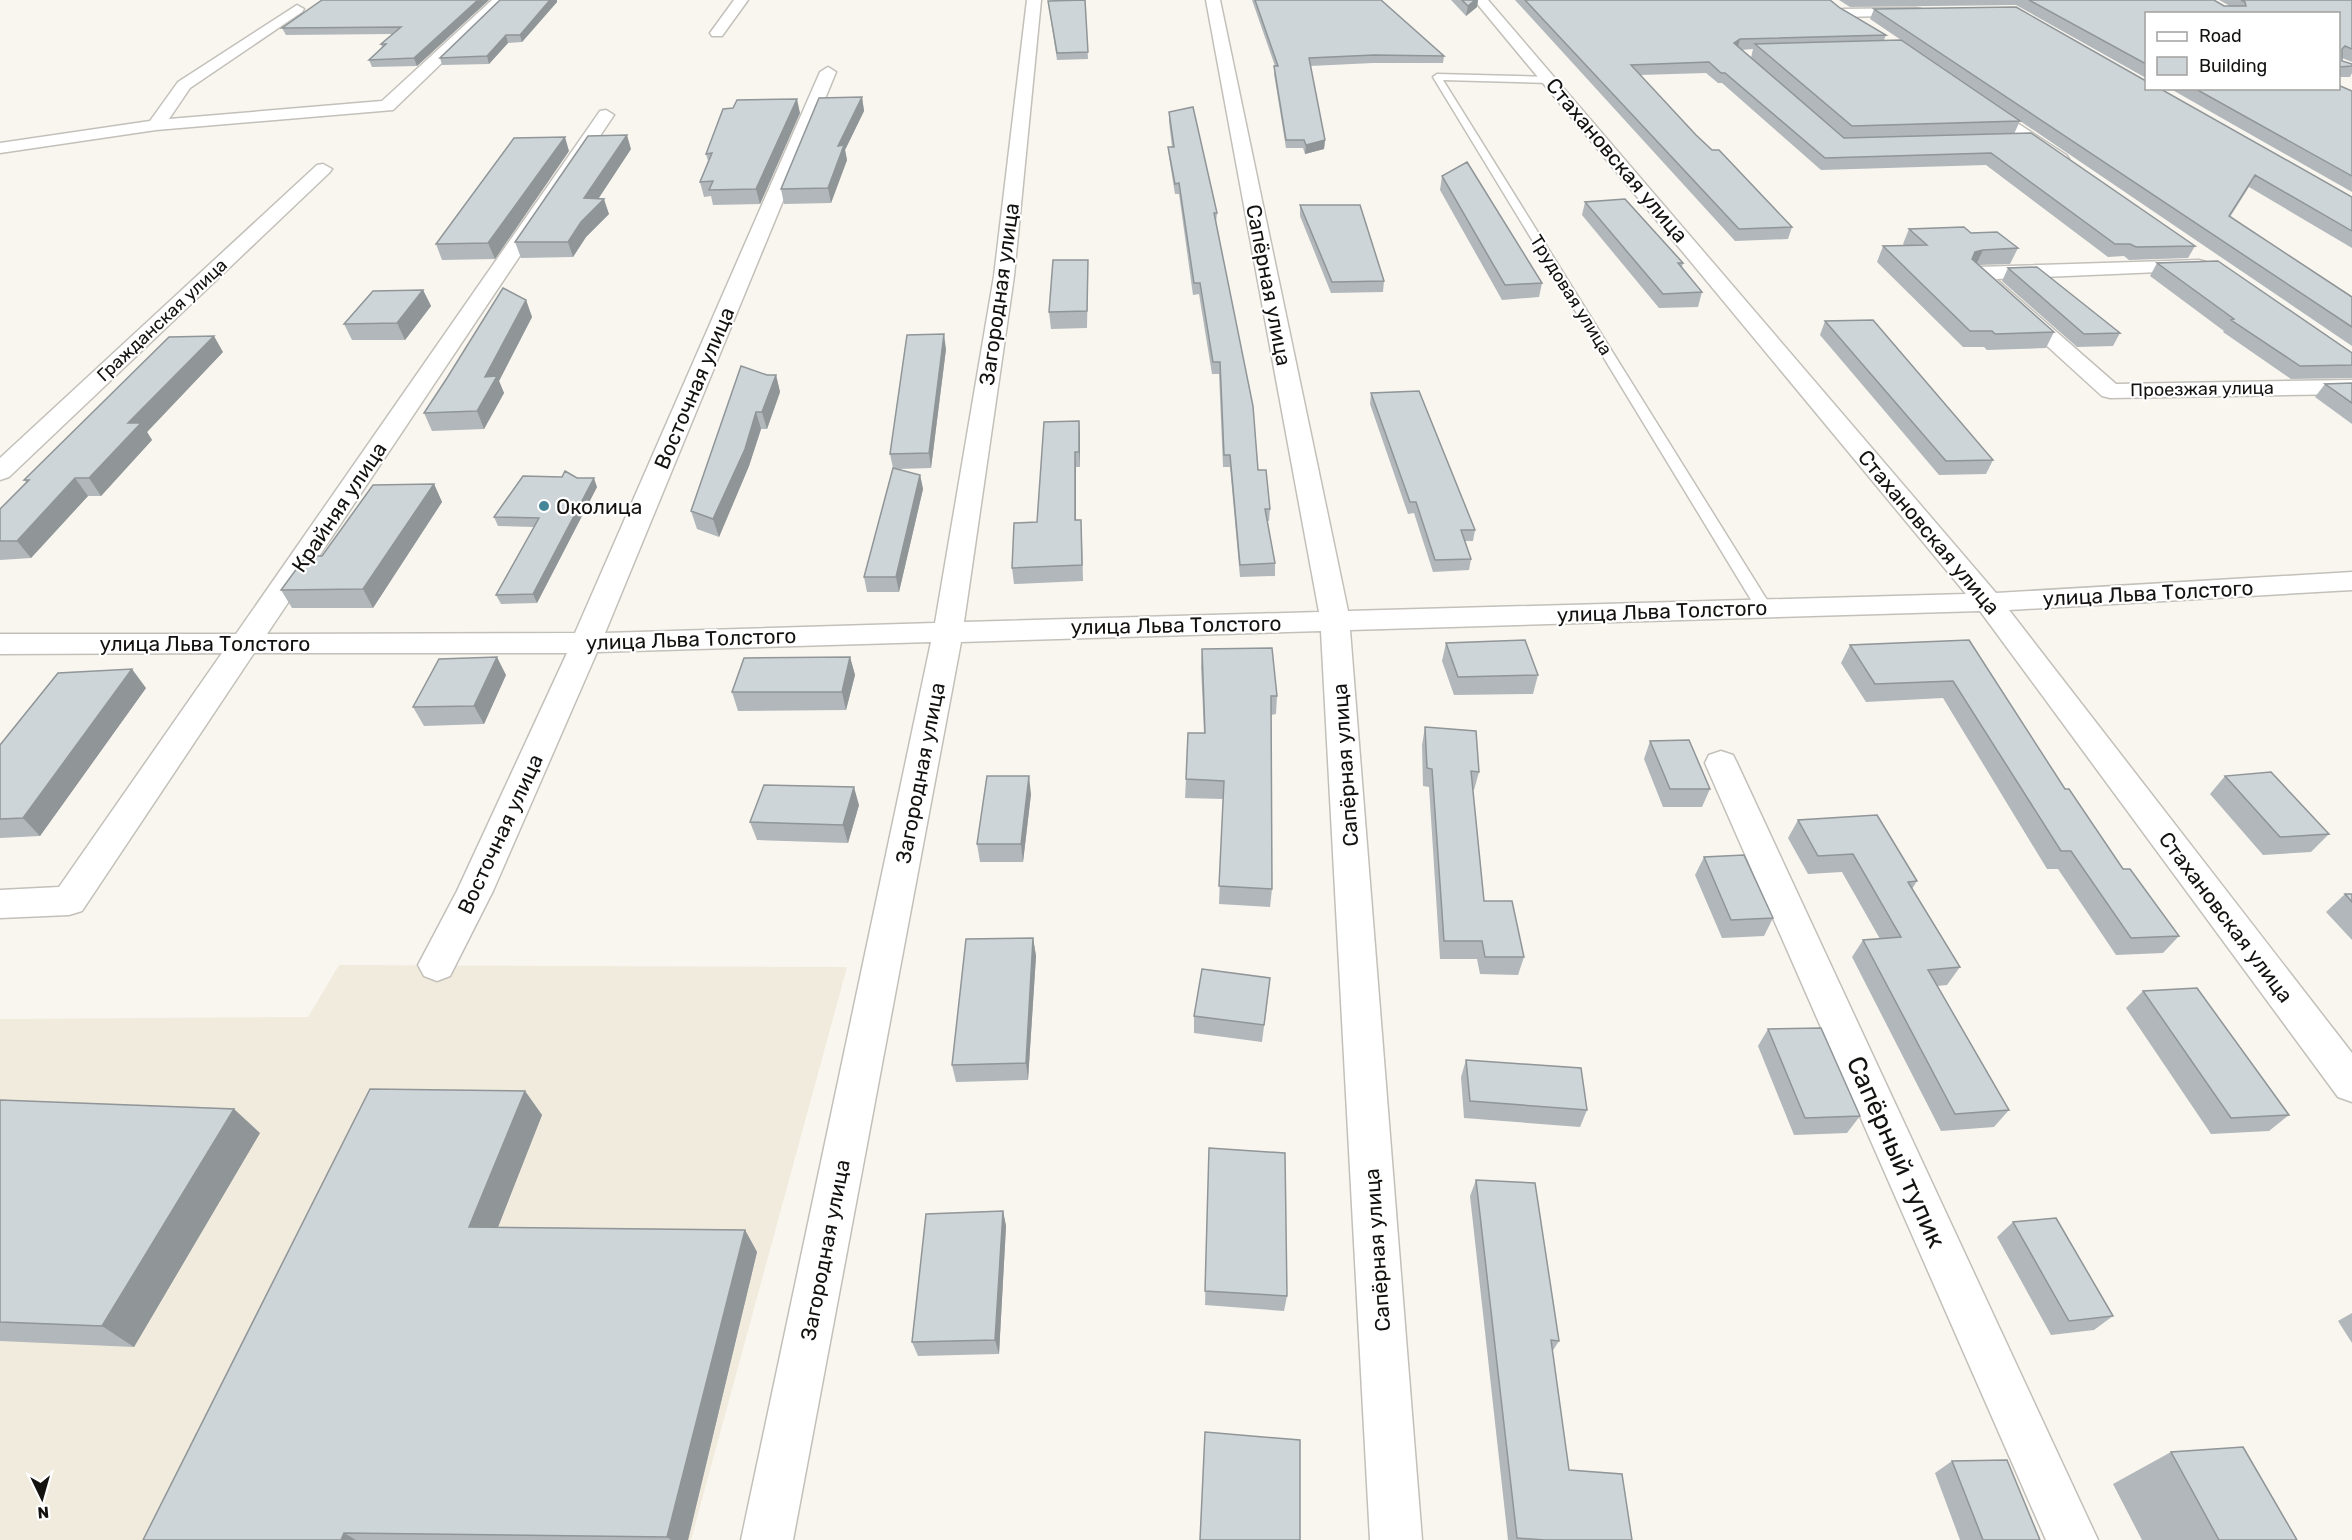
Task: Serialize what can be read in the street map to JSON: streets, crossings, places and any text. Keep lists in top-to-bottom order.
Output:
{
  "streets": {
    "street": [
      "Стахановская улица",
      "Сапёрная улица",
      "Загородная улица",
      "Гражданская улица",
      "Восточная улица",
      "Проезжая улица",
      "Крайняя улица",
      "улица Льва Толстого",
      "Сапёрный тупик"
    ],
    "lane": ["Трудовая улица"]
  },
  "crossings": [
    ["Стахановская улица", "Трудовая улица"],
    ["Стахановская улица", "улица Льва Толстого"],
    ["Сапёрная улица", "улица Льва Толстого"],
    ["Загородная улица", "улица Льва Толстого"],
    ["Трудовая улица", "улица Льва Толстого"],
    ["Восточная улица", "улица Льва Толстого"],
    ["Крайняя улица", "улица Льва Толстого"]
  ],
  "places": ["Околица"],
  "legend": ["Road", "Building"],
  "north": "bottom"
}
